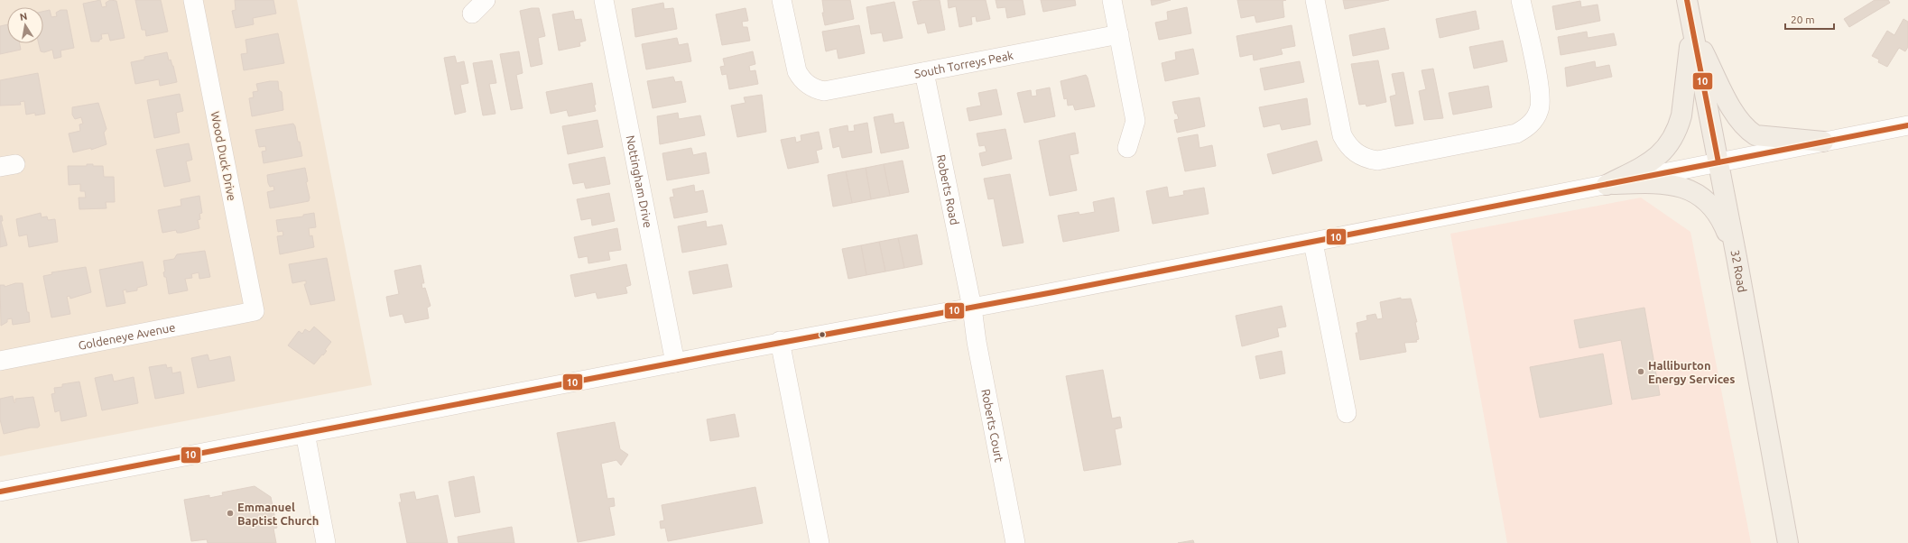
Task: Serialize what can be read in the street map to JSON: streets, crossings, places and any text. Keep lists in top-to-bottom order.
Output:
{
  "streets": {
    "main road": ["32 Road"],
    "street": [
      "South Torreys Peak",
      "Wood Duck Drive",
      "Nottingham Drive",
      "Roberts Road",
      "Goldeneye Avenue",
      "Roberts Court"
    ]
  },
  "crossings": [
    ["South Torreys Peak", "Roberts Road"],
    ["Wood Duck Drive", "Goldeneye Avenue"],
    ["Roberts Road", "Roberts Court"]
  ],
  "places": ["Halliburton Energy Services", "Emmanuel Baptist Church"],
  "lines": ["transit line 10"],
  "scale_bar": "20 m",
  "north": "top"
}
